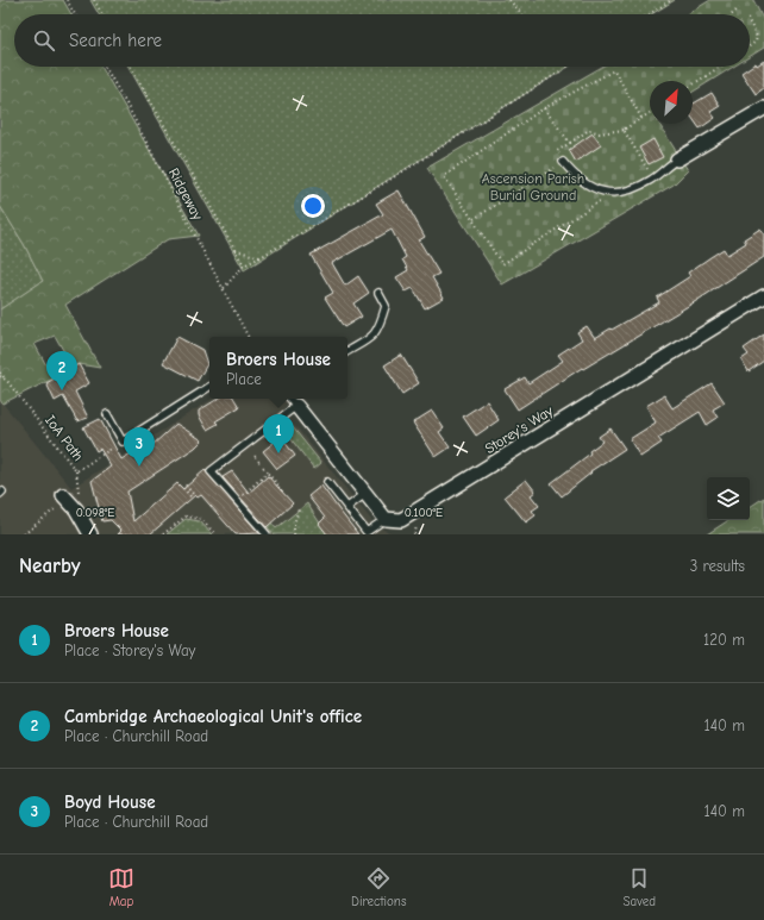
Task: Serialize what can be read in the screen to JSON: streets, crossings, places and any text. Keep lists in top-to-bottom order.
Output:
{
  "streets": {
    "street": ["Storey's Way"],
    "path": ["Ridgeway", "IoA Path"]
  },
  "parks": ["Ascension Parish Burial Ground"],
  "north": "top right",
  "page": {
    "search": "Search here",
    "popup": ["Broers House", "Place"],
    "pins": ["2", "1", "3"],
    "heading": ["Nearby", "3 results"],
    "list": [
      {
        "mark": "1",
        "name": "Broers House",
        "note": "Place · Storey's Way",
        "value": "120 m"
      },
      {
        "mark": "2",
        "name": "Cambridge Archaeological Unit's office",
        "note": "Place · Churchill Road",
        "value": "140 m"
      },
      {
        "mark": "3",
        "name": "Boyd House",
        "note": "Place · Churchill Road",
        "value": "140 m"
      }
    ],
    "nav": ["Map", "Directions", "Saved"]
  },
  "coordinates": ["0.098°E", "0.100°E"]
}
